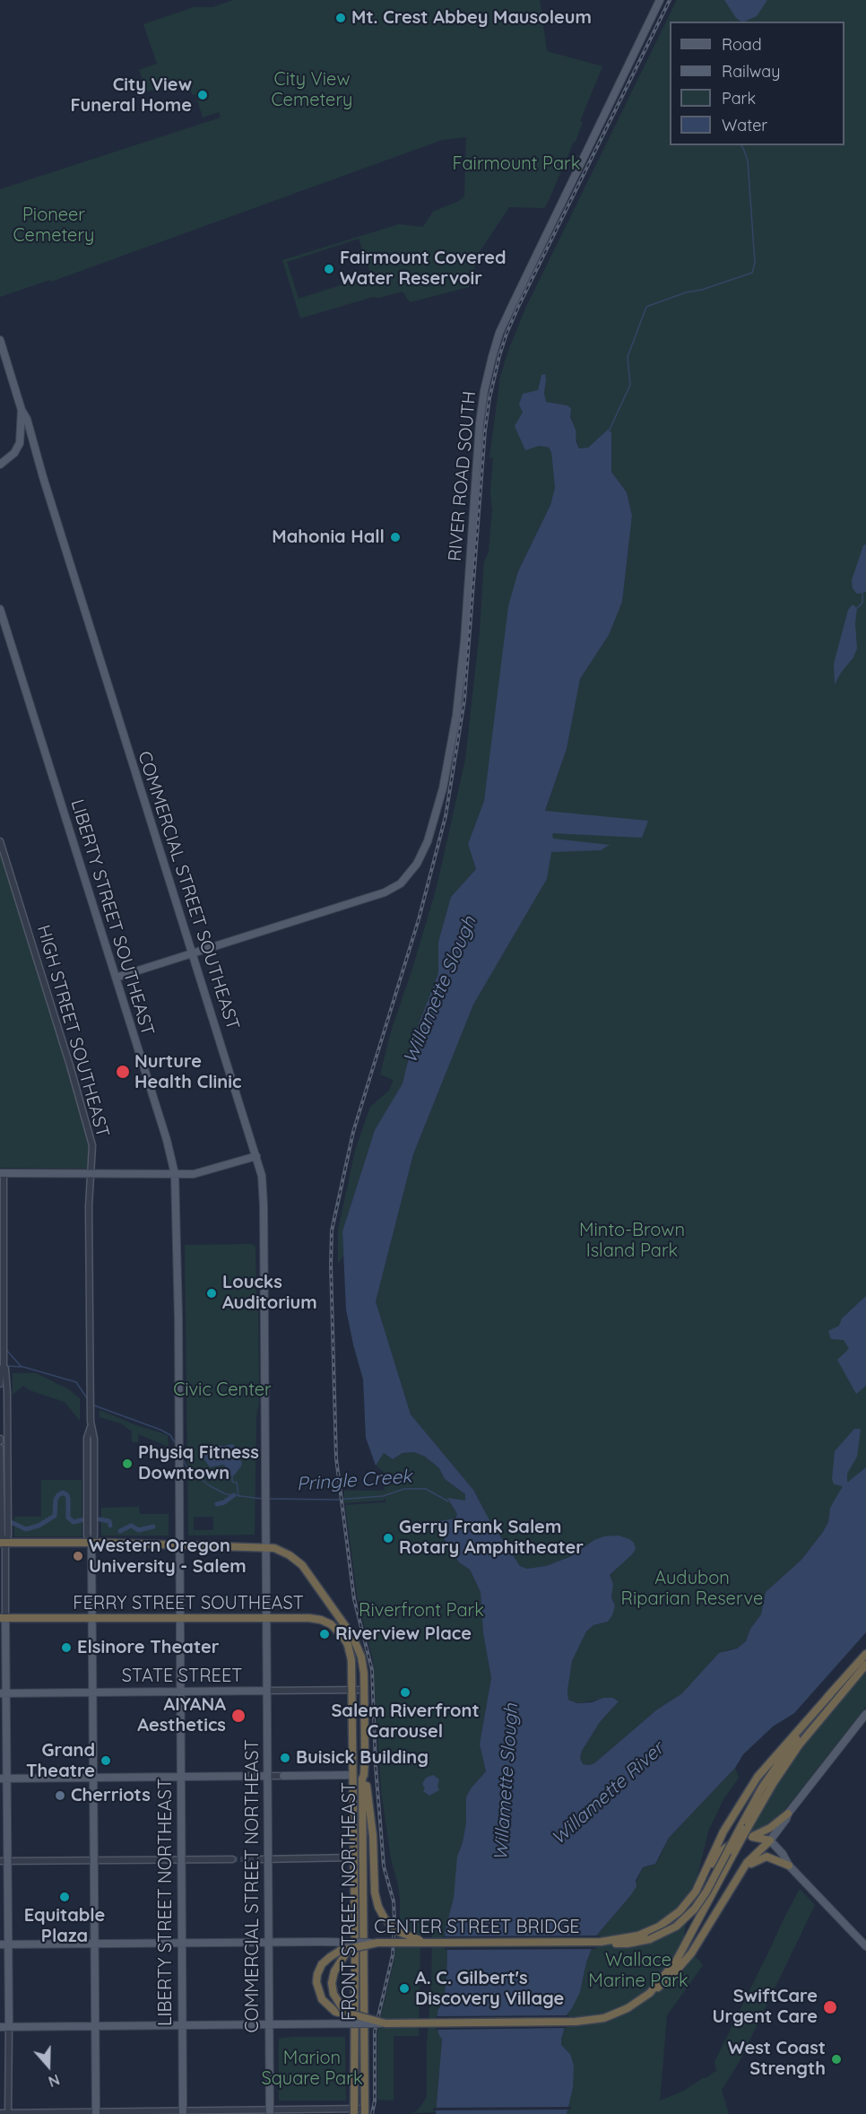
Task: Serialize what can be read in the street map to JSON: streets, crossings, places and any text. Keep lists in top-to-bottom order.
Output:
{
  "streets": {
    "highway": ["FERRY STREET SOUTHEAST", "FRONT STREET NORTHEAST", "CENTER STREET BRIDGE"],
    "main road": [
      "RIVER ROAD SOUTH",
      "COMMERCIAL STREET SOUTHEAST",
      "LIBERTY STREET SOUTHEAST",
      "HIGH STREET SOUTHEAST",
      "STATE STREET",
      "COMMERCIAL STREET NORTHEAST",
      "LIBERTY STREET NORTHEAST"
    ]
  },
  "crossings": [
    ["RIVER ROAD SOUTH", "COMMERCIAL STREET SOUTHEAST"],
    ["COMMERCIAL STREET SOUTHEAST", "FRONT STREET NORTHEAST"],
    ["LIBERTY STREET SOUTHEAST", "FERRY STREET SOUTHEAST"],
    ["LIBERTY STREET SOUTHEAST", "STATE STREET"],
    ["LIBERTY STREET SOUTHEAST", "LIBERTY STREET NORTHEAST"],
    ["HIGH STREET SOUTHEAST", "FERRY STREET SOUTHEAST"],
    ["HIGH STREET SOUTHEAST", "STATE STREET"],
    ["HIGH STREET SOUTHEAST", "CENTER STREET BRIDGE"],
    ["FERRY STREET SOUTHEAST", "STATE STREET"],
    ["FERRY STREET SOUTHEAST", "FRONT STREET NORTHEAST"],
    ["STATE STREET", "COMMERCIAL STREET NORTHEAST"],
    ["STATE STREET", "FRONT STREET NORTHEAST"],
    ["STATE STREET", "LIBERTY STREET NORTHEAST"],
    ["COMMERCIAL STREET NORTHEAST", "CENTER STREET BRIDGE"],
    ["LIBERTY STREET NORTHEAST", "CENTER STREET BRIDGE"]
  ],
  "water": ["Willamette Slough", "Pringle Creek", "Willamette River"],
  "parks": [
    "City View Cemetery",
    "Fairmount Park",
    "Pioneer Cemetery",
    "Minto-Brown Island Park",
    "Civic Center",
    "Audubon Riparian Reserve",
    "Riverfront Park",
    "Wallace Marine Park",
    "Marion Square Park"
  ],
  "places": [
    "Mt. Crest Abbey Mausoleum",
    "City View Funeral Home",
    "Fairmount Covered Water Reservoir",
    "Mahonia Hall",
    "Nurture Health Clinic",
    "Loucks Auditorium",
    "Physiq Fitness Downtown",
    "Gerry Frank Salem Rotary Amphitheater",
    "Western Oregon University - Salem",
    "Riverview Place",
    "Elsinore Theater",
    "Salem Riverfront Carousel",
    "AIYANA Aesthetics",
    "Buisick Building",
    "Grand Theatre",
    "Cherriots",
    "Equitable Plaza",
    "A. C. Gilbert's Discovery Village",
    "SwiftCare Urgent Care",
    "West Coast Strength"
  ],
  "legend": [
    "Road",
    "Railway",
    "Park",
    "Water"
  ],
  "north": "bottom"
}
